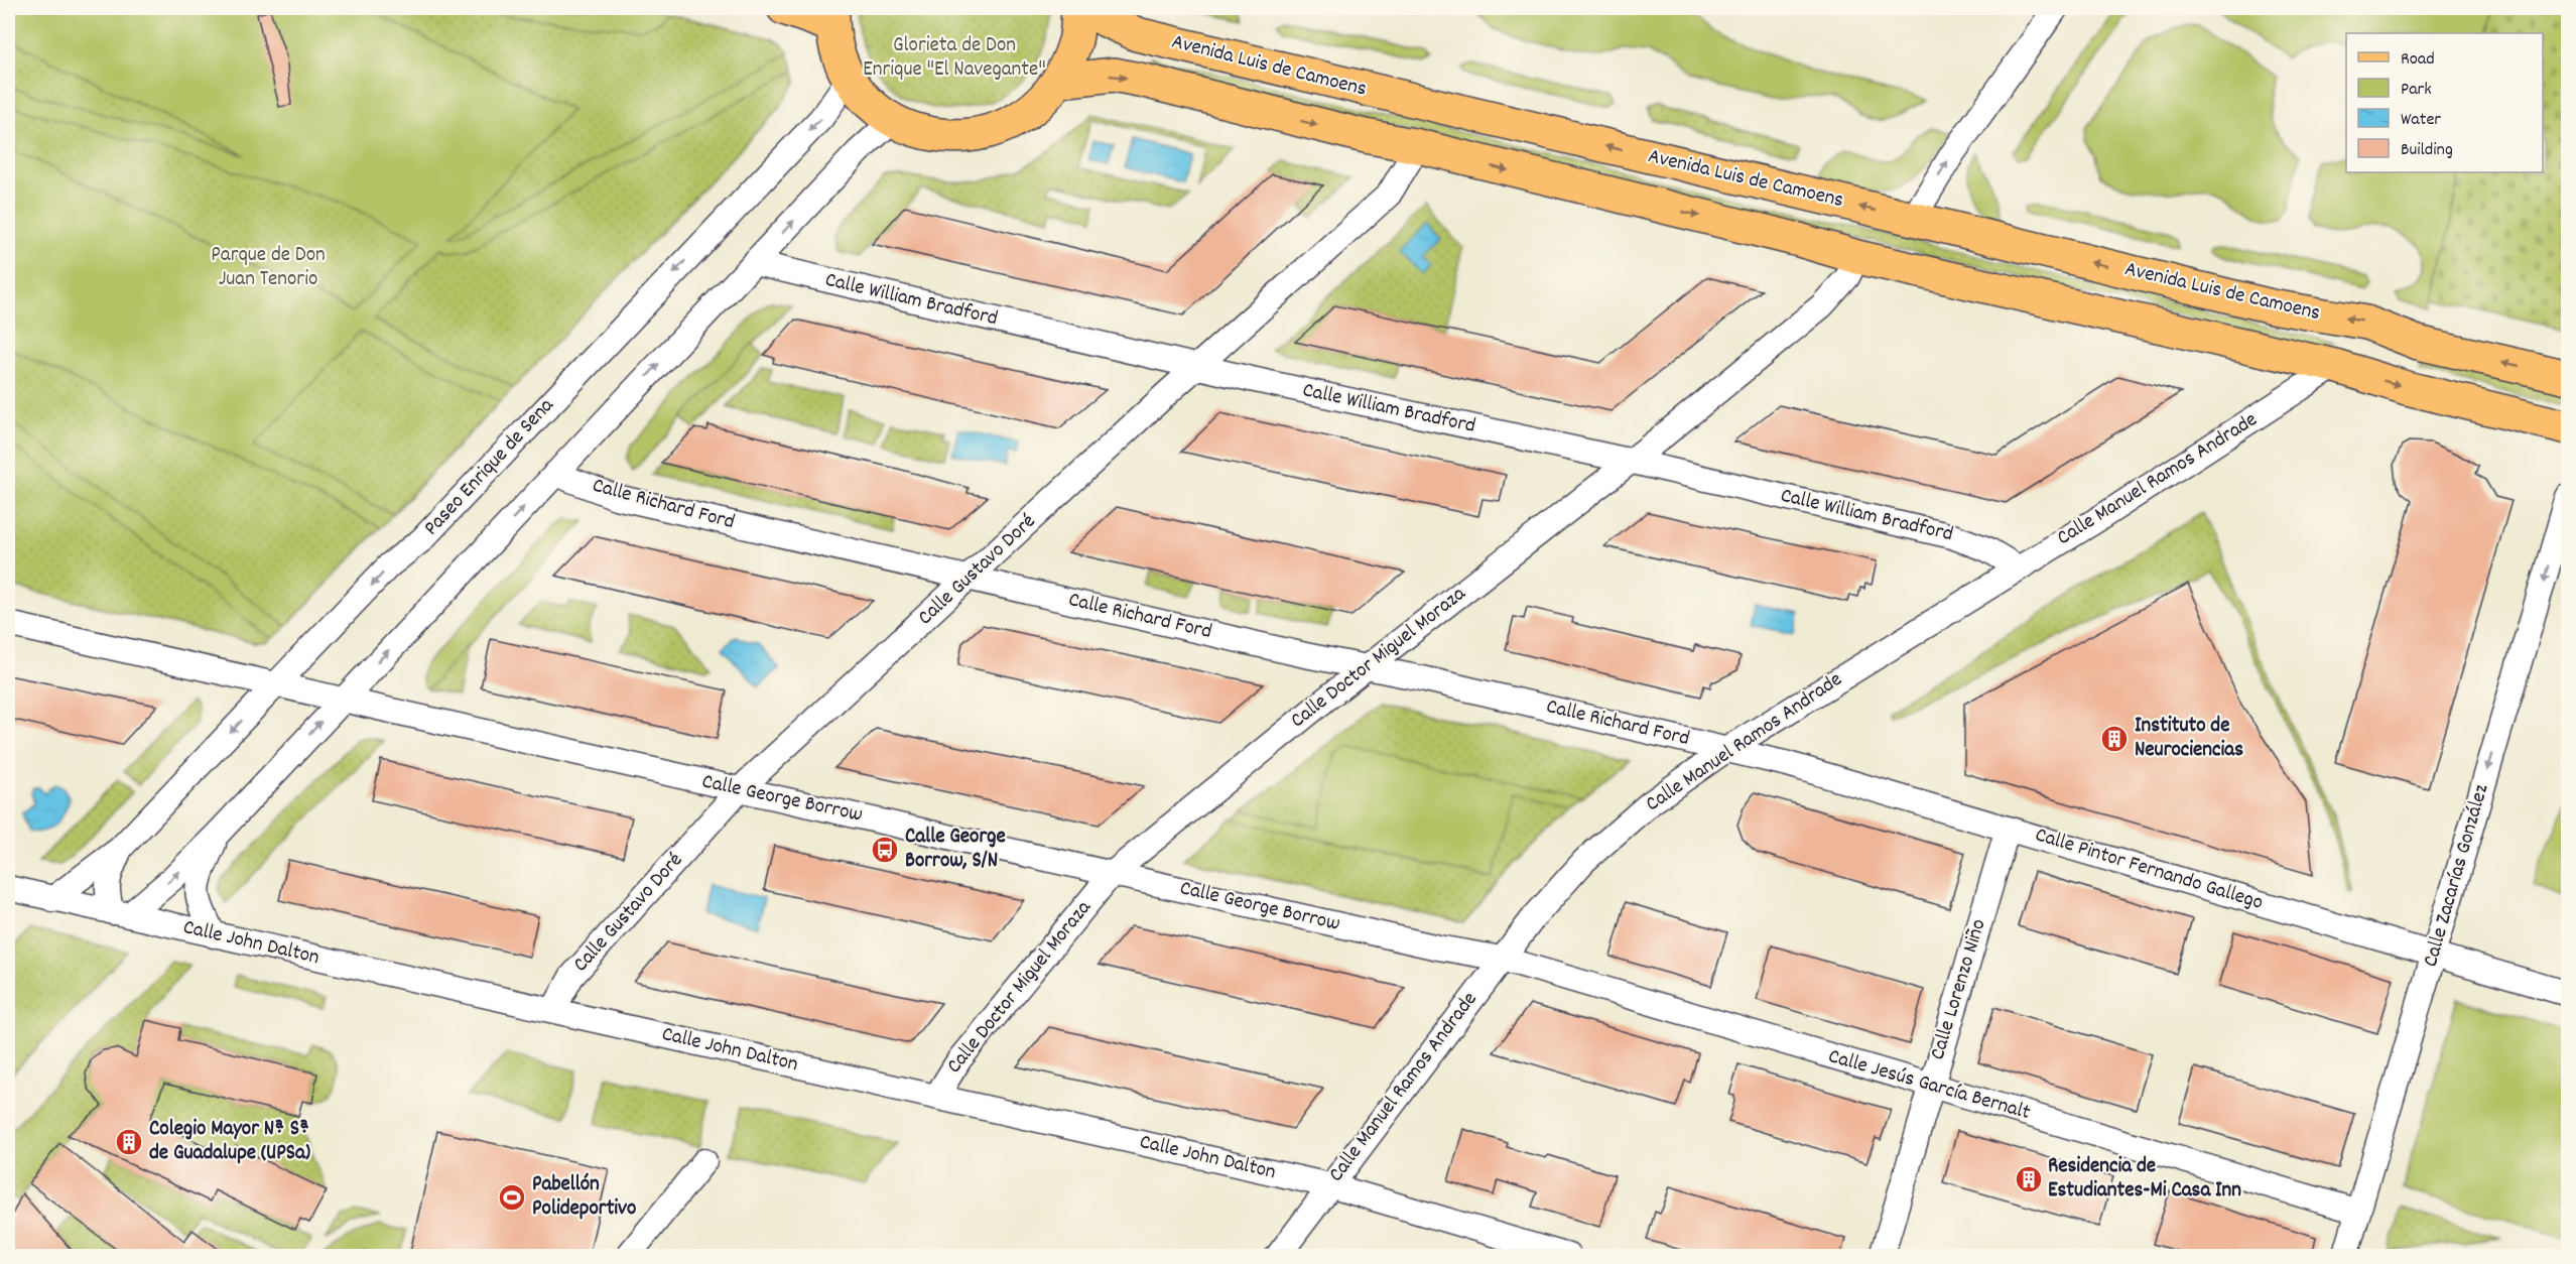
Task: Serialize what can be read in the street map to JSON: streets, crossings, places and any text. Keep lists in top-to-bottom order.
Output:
{
  "streets": {
    "main road": ["Avenida Luis de Camoens"],
    "street": [
      "Calle William Bradford",
      "Paseo Enrique de Sena",
      "Calle Manuel Ramos Andrade",
      "Calle Richard Ford",
      "Calle Gustavo Doré",
      "Calle Doctor Miguel Moraza",
      "Calle George Borrow",
      "Calle Pintor Fernando Gallego",
      "Calle Zacarías González",
      "Calle John Dalton",
      "Calle Lorenzo Niño",
      "Calle Jesús García Bernalt"
    ]
  },
  "crossings": [
    ["Avenida Luis de Camoens", "Calle Manuel Ramos Andrade"],
    ["Calle William Bradford", "Calle Manuel Ramos Andrade"],
    ["Calle William Bradford", "Calle Gustavo Doré"],
    ["Calle William Bradford", "Calle Doctor Miguel Moraza"],
    ["Paseo Enrique de Sena", "Calle George Borrow"],
    ["Paseo Enrique de Sena", "Calle John Dalton"],
    ["Calle Manuel Ramos Andrade", "Calle Richard Ford"],
    ["Calle Manuel Ramos Andrade", "Calle George Borrow"],
    ["Calle Manuel Ramos Andrade", "Calle Pintor Fernando Gallego"],
    ["Calle Manuel Ramos Andrade", "Calle John Dalton"],
    ["Calle Manuel Ramos Andrade", "Calle Jesús García Bernalt"],
    ["Calle Richard Ford", "Calle Gustavo Doré"],
    ["Calle Richard Ford", "Calle Doctor Miguel Moraza"],
    ["Calle Richard Ford", "Calle Pintor Fernando Gallego"],
    ["Calle Gustavo Doré", "Calle George Borrow"],
    ["Calle Gustavo Doré", "Calle John Dalton"],
    ["Calle Doctor Miguel Moraza", "Calle George Borrow"],
    ["Calle Doctor Miguel Moraza", "Calle John Dalton"],
    ["Calle George Borrow", "Calle Jesús García Bernalt"],
    ["Calle Pintor Fernando Gallego", "Calle Zacarías González"],
    ["Calle Pintor Fernando Gallego", "Calle Lorenzo Niño"],
    ["Calle Zacarías González", "Calle Jesús García Bernalt"],
    ["Calle Lorenzo Niño", "Calle Jesús García Bernalt"]
  ],
  "one_way": ["Calle Zacarías González"],
  "parks": ["Glorieta de Don Enrique \"El Navegante\"", "Parque de Don Juan Tenorio"],
  "places": {
    "building": ["Instituto de Neurociencias", "Colegio Mayor Nª Sª de Guadalupe (UPSa)", "Residencia de Estudiantes-Mi Casa Inn"],
    "bus stop": ["Calle George Borrow, S/N"],
    "sports": ["Pabellón Polideportivo"]
  },
  "legend": [
    "Road",
    "Park",
    "Water",
    "Building"
  ]
}
